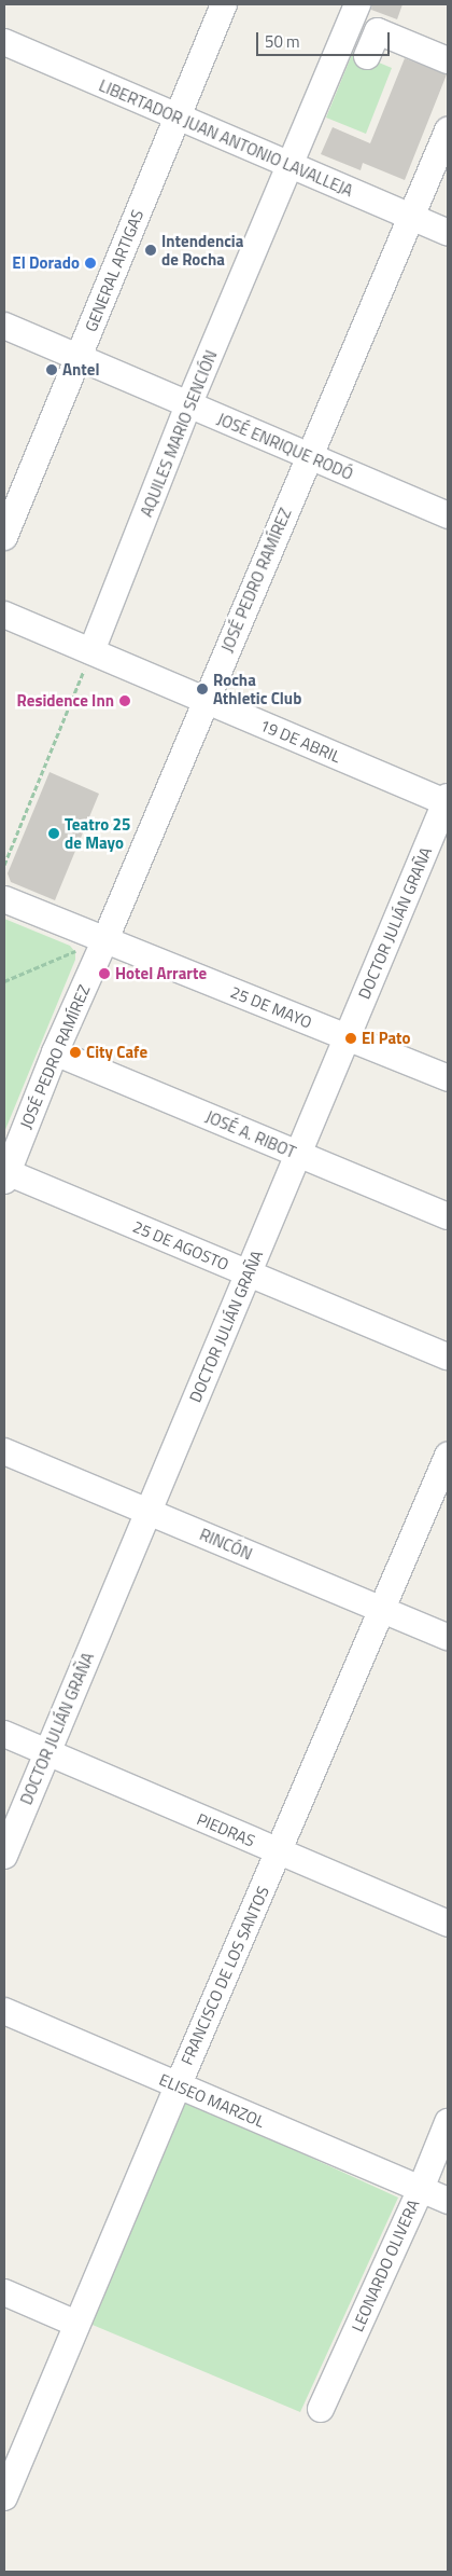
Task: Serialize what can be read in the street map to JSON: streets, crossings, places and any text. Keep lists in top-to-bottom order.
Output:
{
  "streets": {
    "street": [
      "LIBERTADOR JUAN ANTONIO LAVALLEJA",
      "GENERAL ARTIGAS",
      "AQUILES MARIO SENCIÓN",
      "JOSÉ ENRIQUE RODÓ",
      "JOSÉ PEDRO RAMÍREZ",
      "19 DE ABRIL",
      "DOCTOR JULIÁN GRAÑA",
      "25 DE MAYO",
      "JOSÉ A. RIBOT",
      "25 DE AGOSTO",
      "RINCÓN",
      "PIEDRAS",
      "FRANCISCO DE LOS SANTOS",
      "ELISEO MARZOL",
      "LEONARDO OLIVERA"
    ]
  },
  "crossings": [
    ["LIBERTADOR JUAN ANTONIO LAVALLEJA", "GENERAL ARTIGAS"],
    ["LIBERTADOR JUAN ANTONIO LAVALLEJA", "AQUILES MARIO SENCIÓN"],
    ["LIBERTADOR JUAN ANTONIO LAVALLEJA", "JOSÉ PEDRO RAMÍREZ"],
    ["GENERAL ARTIGAS", "JOSÉ ENRIQUE RODÓ"],
    ["AQUILES MARIO SENCIÓN", "JOSÉ ENRIQUE RODÓ"],
    ["AQUILES MARIO SENCIÓN", "19 DE ABRIL"],
    ["JOSÉ ENRIQUE RODÓ", "JOSÉ PEDRO RAMÍREZ"],
    ["JOSÉ PEDRO RAMÍREZ", "19 DE ABRIL"],
    ["JOSÉ PEDRO RAMÍREZ", "25 DE MAYO"],
    ["JOSÉ PEDRO RAMÍREZ", "JOSÉ A. RIBOT"],
    ["JOSÉ PEDRO RAMÍREZ", "25 DE AGOSTO"],
    ["19 DE ABRIL", "DOCTOR JULIÁN GRAÑA"],
    ["DOCTOR JULIÁN GRAÑA", "25 DE MAYO"],
    ["DOCTOR JULIÁN GRAÑA", "JOSÉ A. RIBOT"],
    ["DOCTOR JULIÁN GRAÑA", "25 DE AGOSTO"],
    ["DOCTOR JULIÁN GRAÑA", "RINCÓN"],
    ["DOCTOR JULIÁN GRAÑA", "PIEDRAS"],
    ["RINCÓN", "FRANCISCO DE LOS SANTOS"],
    ["PIEDRAS", "FRANCISCO DE LOS SANTOS"],
    ["FRANCISCO DE LOS SANTOS", "ELISEO MARZOL"],
    ["ELISEO MARZOL", "LEONARDO OLIVERA"]
  ],
  "places": [
    "Intendencia de Rocha",
    "El Dorado",
    "Antel",
    "Rocha Athletic Club",
    "Residence Inn",
    "Teatro 25 de Mayo",
    "Hotel Arrarte",
    "El Pato",
    "City Cafe"
  ],
  "scale_bar": "50 m"
}
